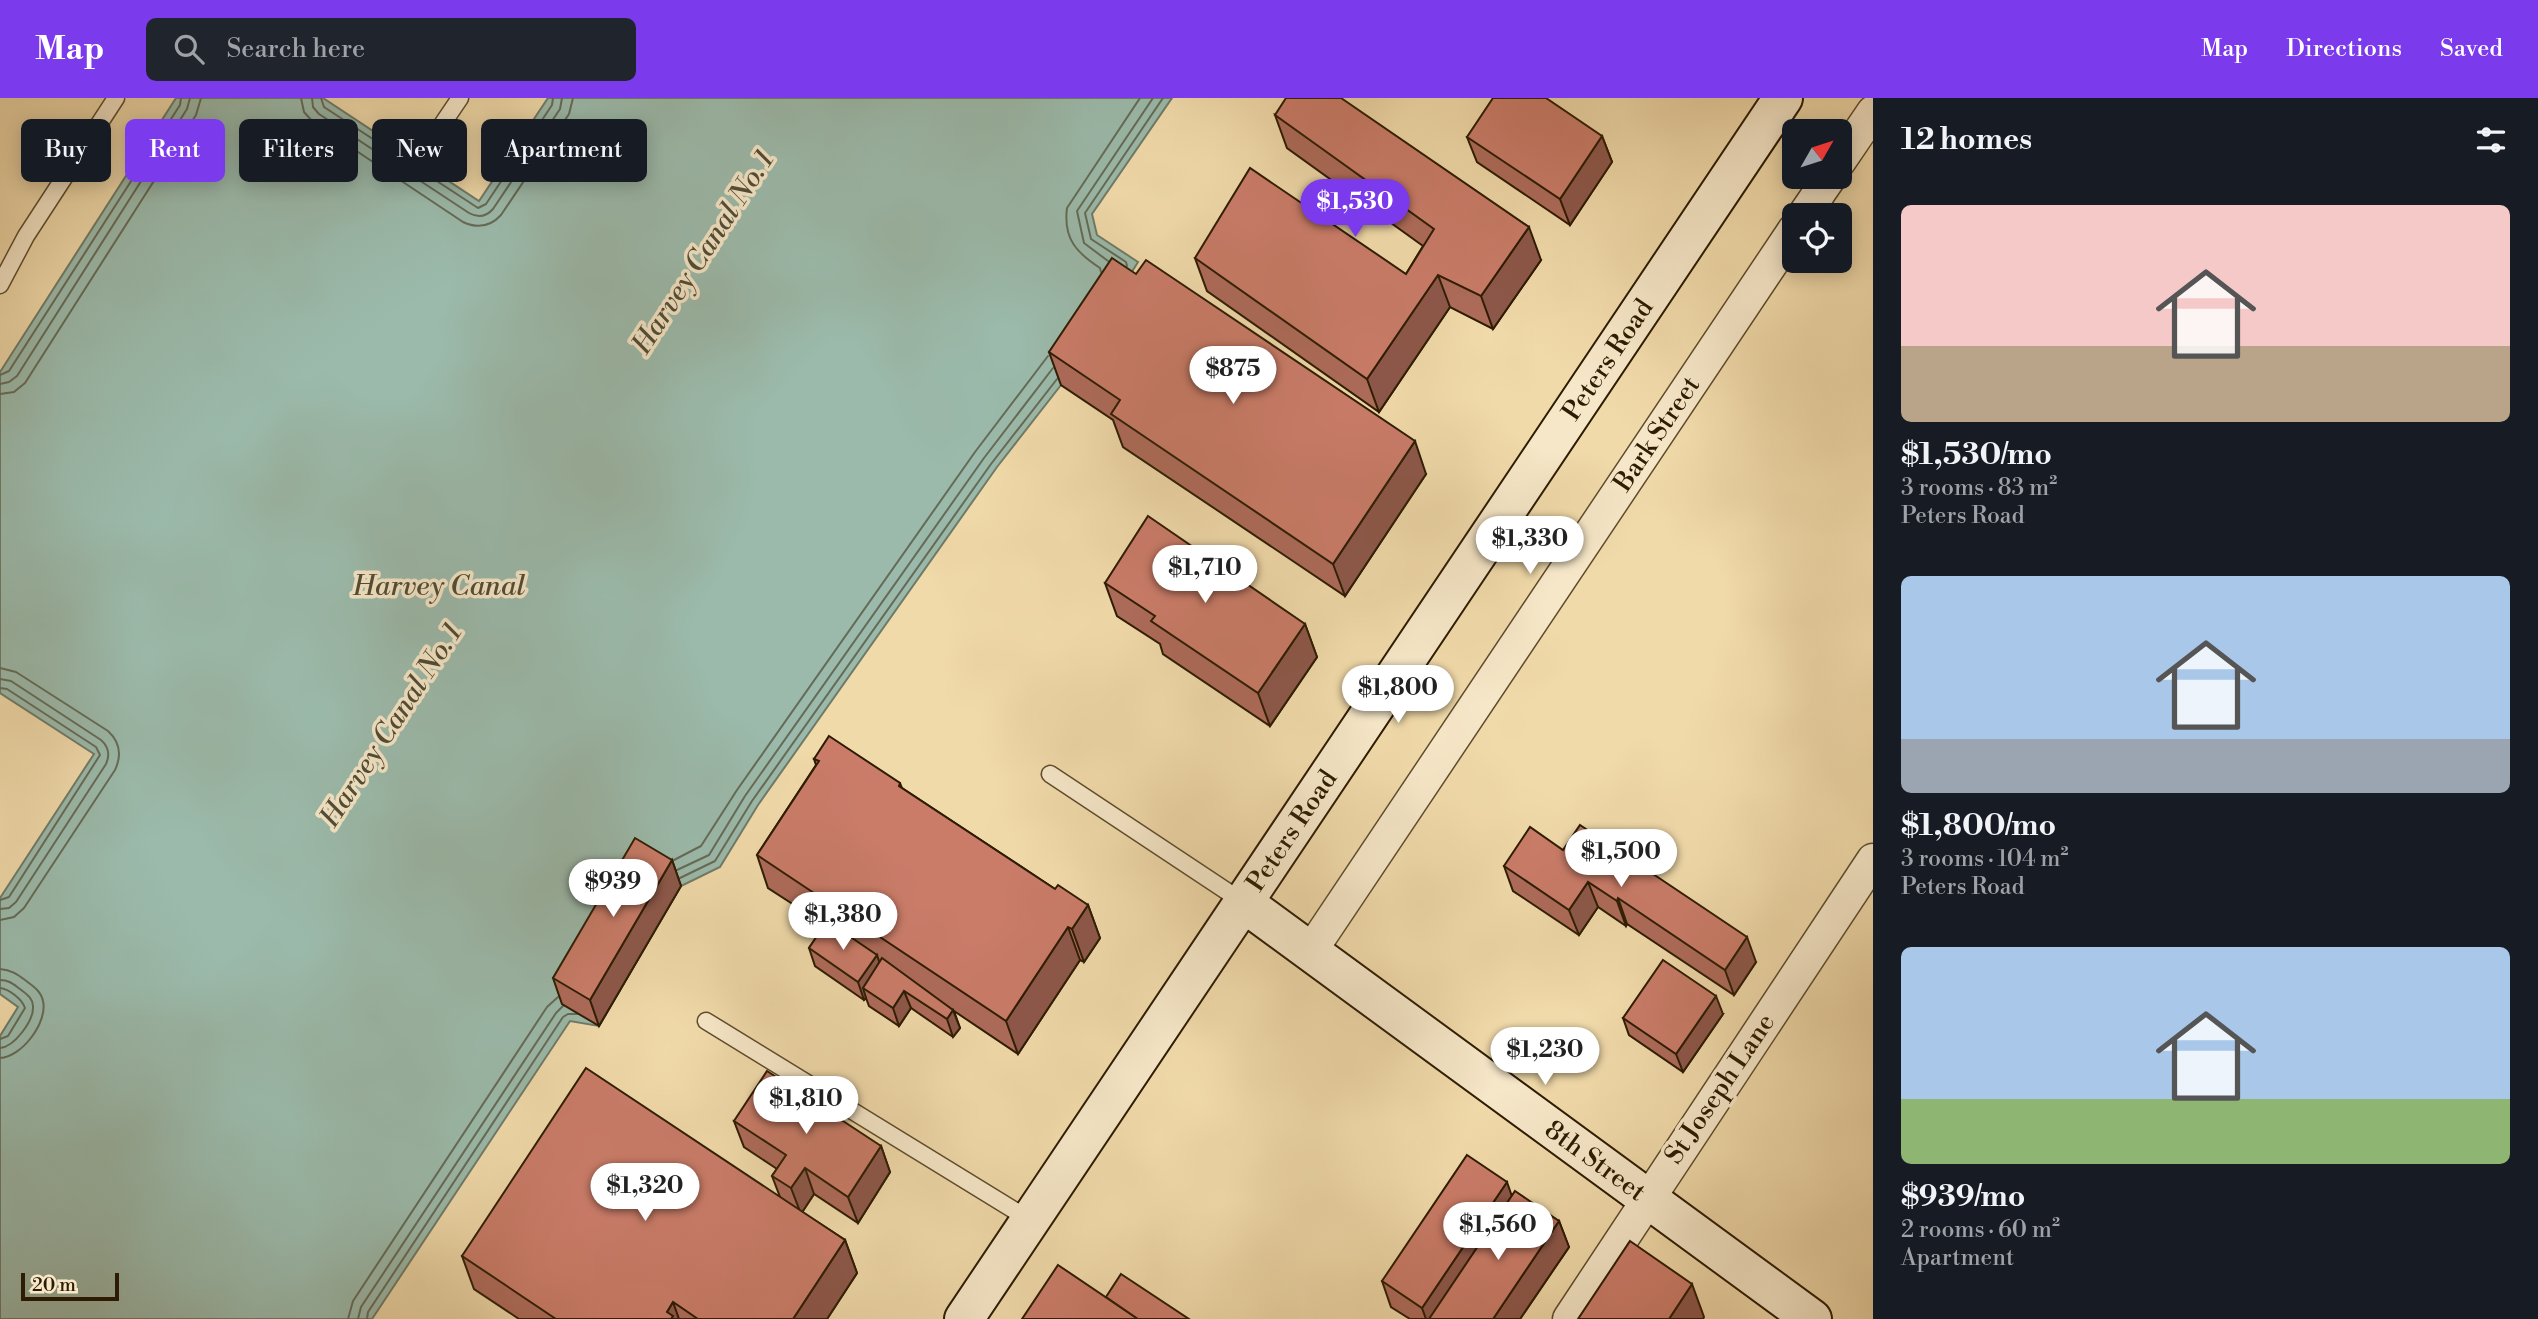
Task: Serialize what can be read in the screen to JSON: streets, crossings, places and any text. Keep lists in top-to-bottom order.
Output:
{
  "streets": {
    "main road": ["Peters Road", "8th Street"],
    "street": ["Bark Street", "St Joseph Lane"]
  },
  "crossings": [
    ["Peters Road", "8th Street"],
    ["Bark Street", "8th Street"],
    ["St Joseph Lane", "8th Street"]
  ],
  "water": ["Harvey Canal No. 1", "Harvey Canal"],
  "scale_bar": "20 m",
  "north": "top right",
  "page": {
    "header": "Map",
    "search": "Search here",
    "nav": ["Map", "Directions", "Saved"],
    "heading": "12 homes",
    "chip": [
      "Buy",
      "Rent",
      "Filters",
      "New",
      "Apartment"
    ],
    "price": [
      "$1,530",
      "$875",
      "$1,330",
      "$1,710",
      "$1,800",
      "$1,500",
      "$939",
      "$1,380",
      "$1,230",
      "$1,810",
      "$1,320",
      "$1,560"
    ],
    "list": [
      {
        "name": "$1,530/mo",
        "note": "3 rooms · 83 m² · Peters Road"
      },
      {
        "name": "$1,800/mo",
        "note": "3 rooms · 104 m² · Peters Road"
      },
      {
        "name": "$939/mo",
        "note": "2 rooms · 60 m² · Apartment"
      }
    ],
    "scale": "20 m"
  }
}
